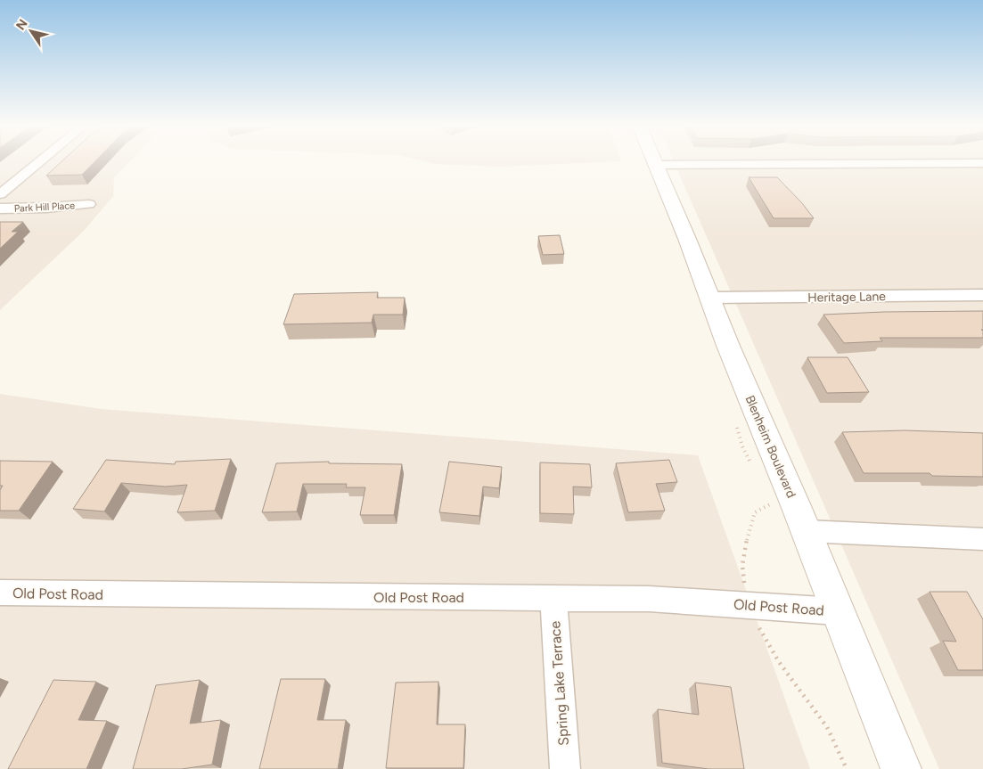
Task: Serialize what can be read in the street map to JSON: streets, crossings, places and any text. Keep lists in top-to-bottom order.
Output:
{
  "streets": {
    "main road": ["Blenheim Boulevard"],
    "street": [
      "Park Hill Place",
      "Heritage Lane",
      "Old Post Road",
      "Spring Lake Terrace"
    ]
  },
  "crossings": [
    ["Heritage Lane", "Blenheim Boulevard"],
    ["Blenheim Boulevard", "Old Post Road"],
    ["Old Post Road", "Spring Lake Terrace"]
  ],
  "north": "top left"
}
